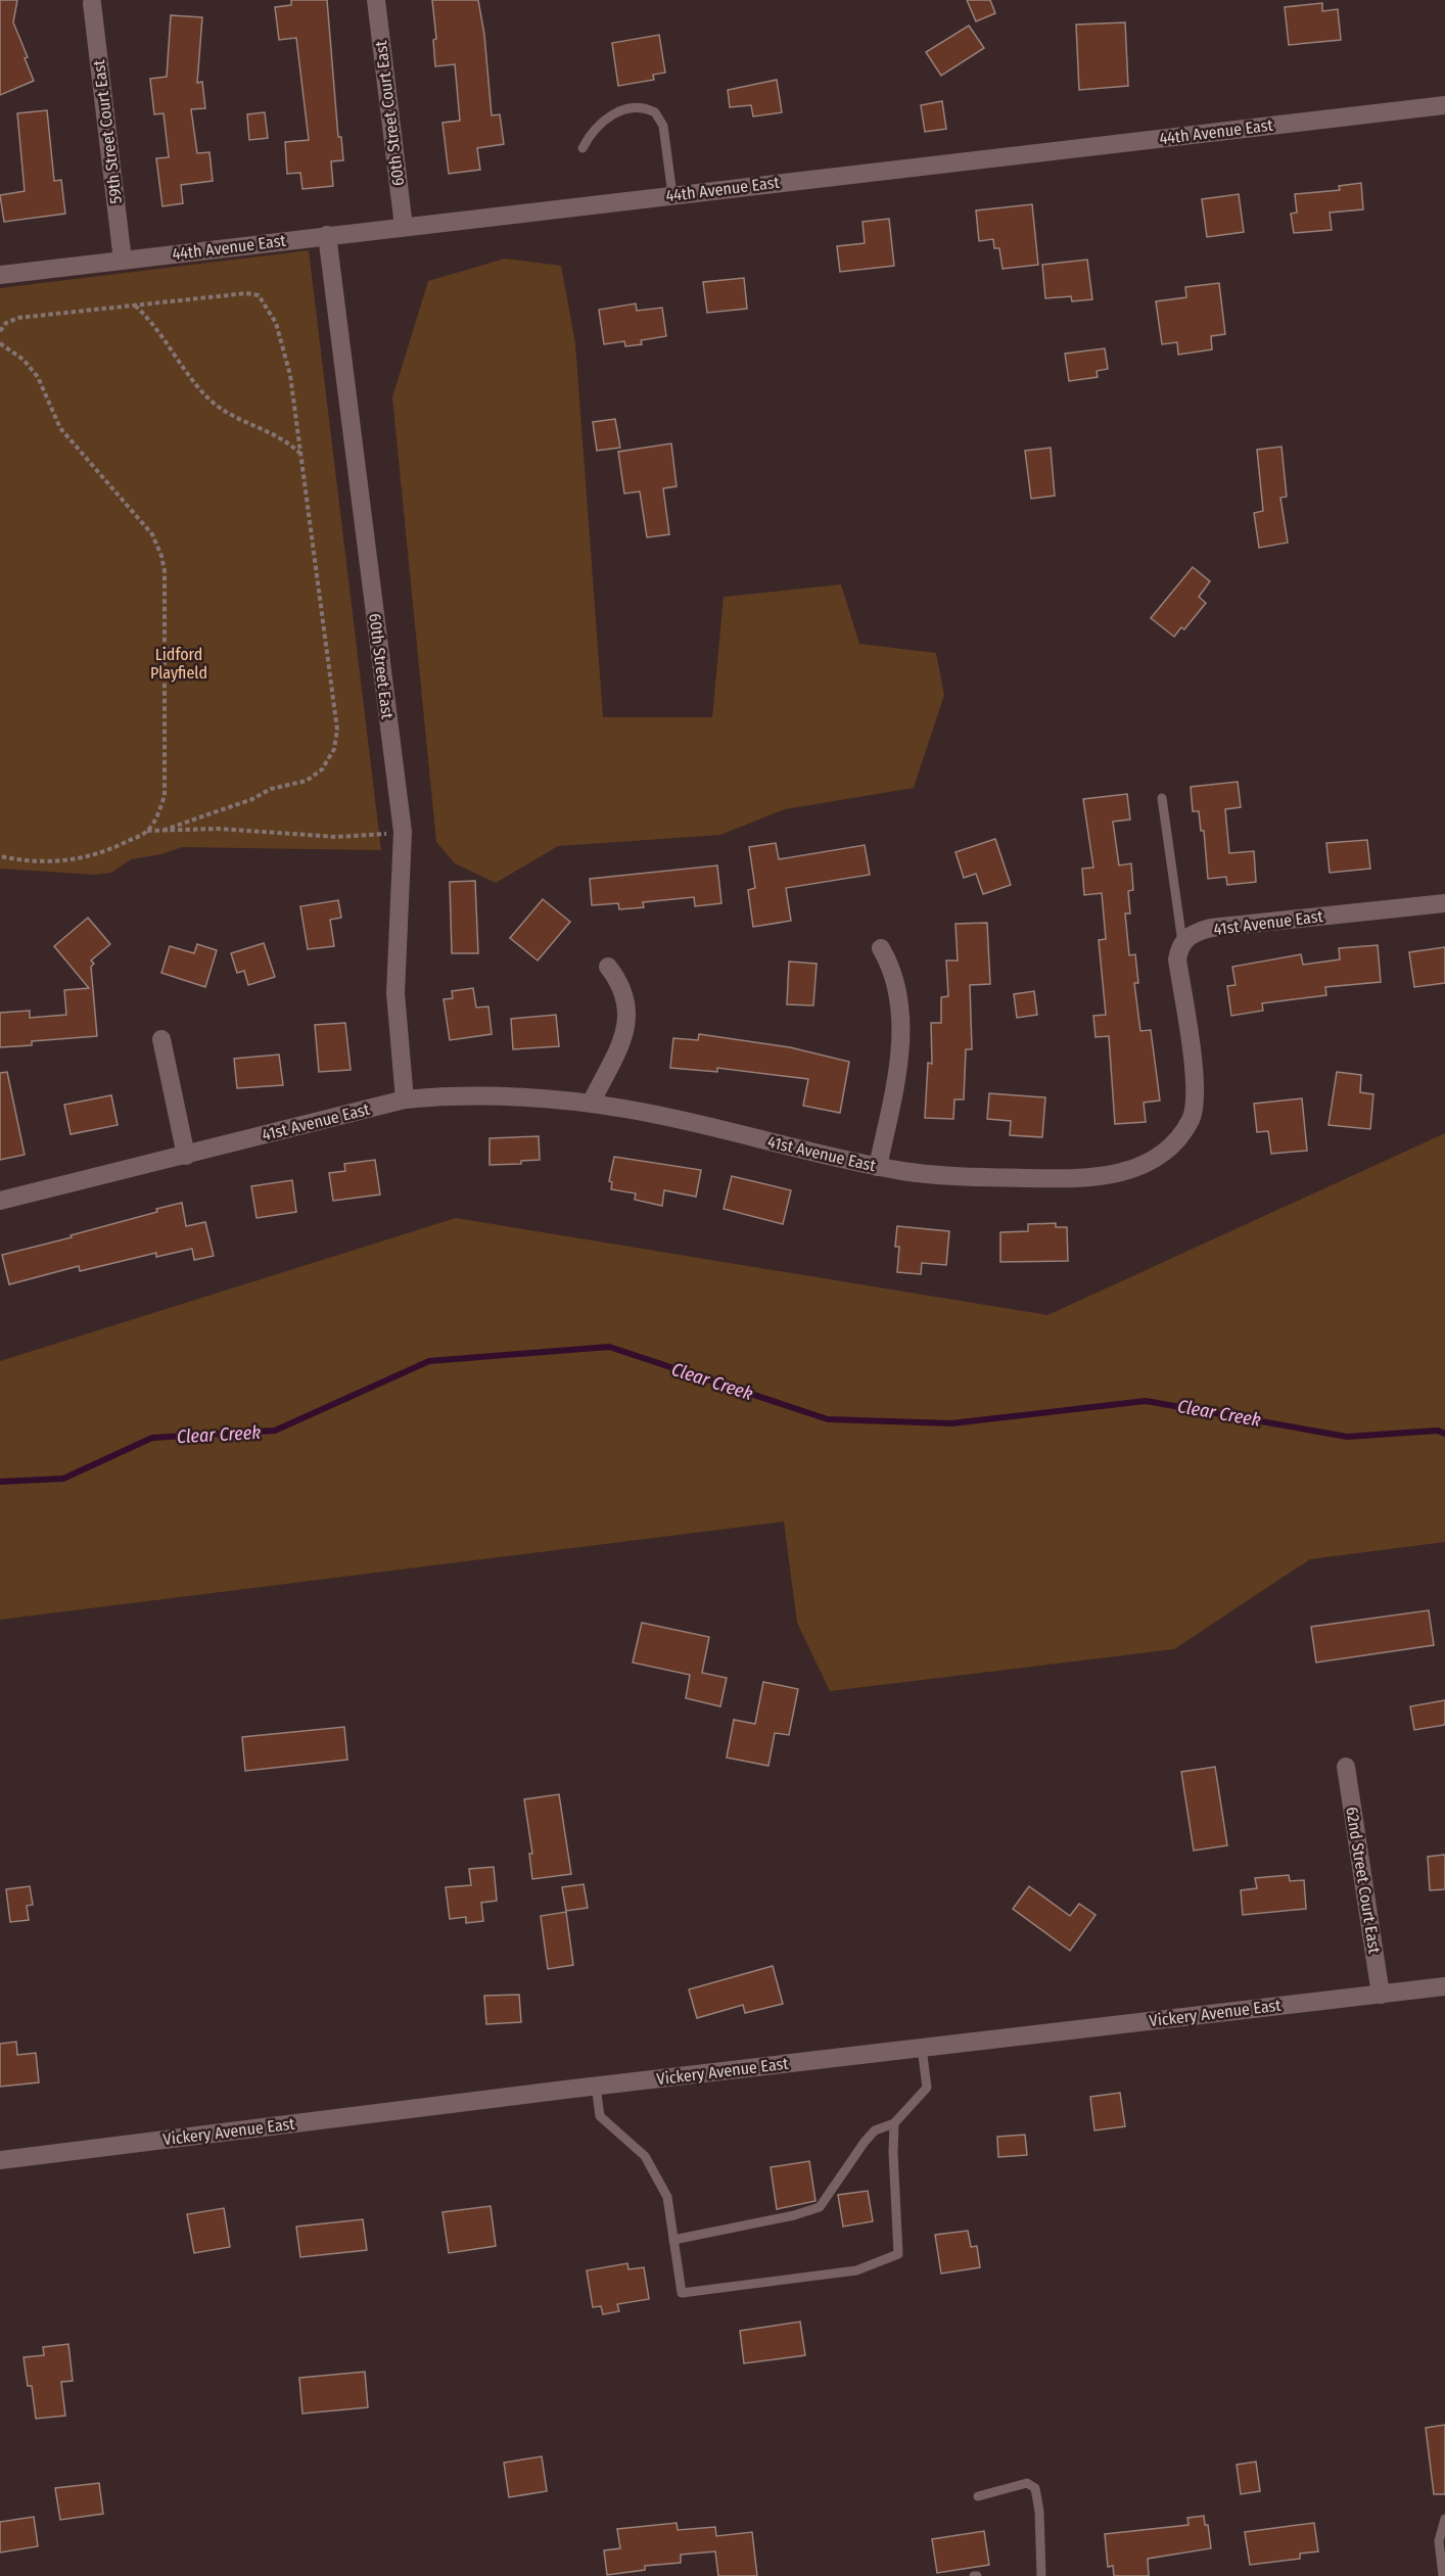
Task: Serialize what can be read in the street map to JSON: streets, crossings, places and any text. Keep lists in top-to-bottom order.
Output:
{
  "streets": {
    "street": [
      "60th Street Court East",
      "59th Street Court East",
      "44th Avenue East",
      "60th Street East",
      "41st Avenue East",
      "62nd Street Court East",
      "Vickery Avenue East"
    ]
  },
  "crossings": [
    ["60th Street Court East", "44th Avenue East"],
    ["59th Street Court East", "44th Avenue East"],
    ["44th Avenue East", "60th Street East"],
    ["60th Street East", "41st Avenue East"],
    ["62nd Street Court East", "Vickery Avenue East"]
  ],
  "water": ["Clear Creek"],
  "parks": ["Lidford Playfield"]
}
